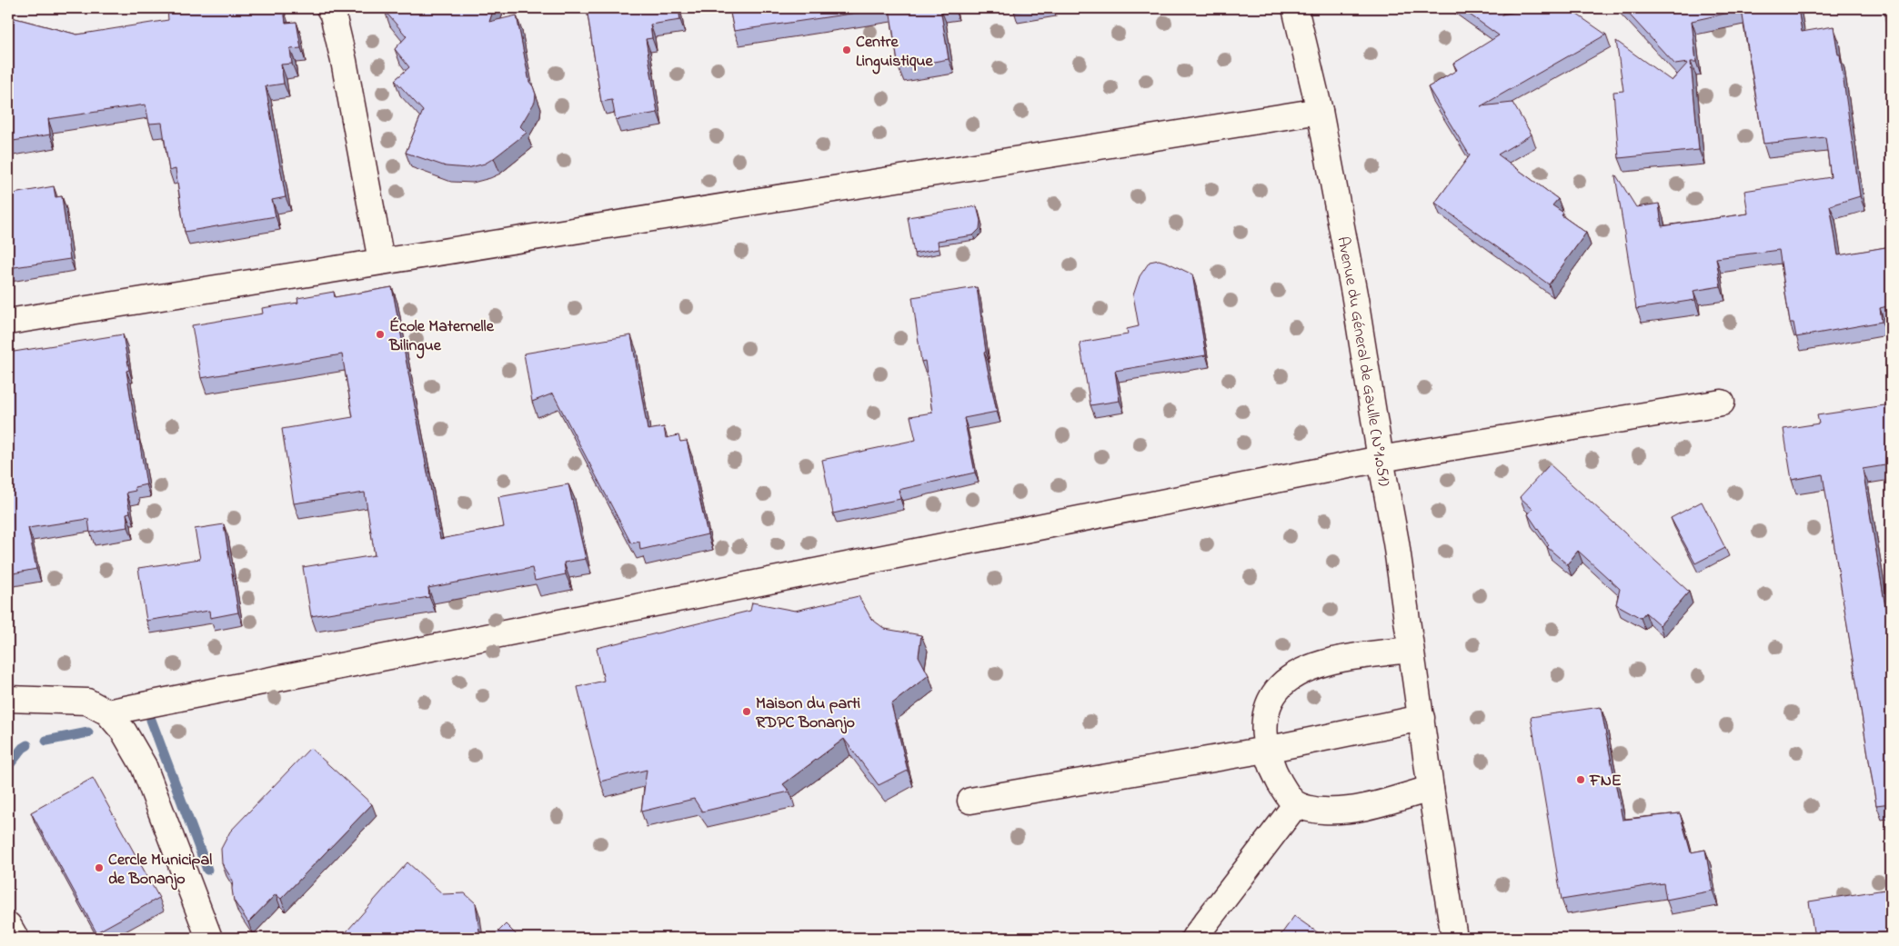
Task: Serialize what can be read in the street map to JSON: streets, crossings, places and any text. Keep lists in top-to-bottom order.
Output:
{
  "streets": {
    "main road": ["Avenue du Géneral de Gaulle (N°1.051)"]
  },
  "places": [
    "Centre Linguistique",
    "École Maternelle Bilingue",
    "Maison du parti RDPC Bonanjo",
    "FNE",
    "Cercle Municipal de Bonanjo"
  ]
}
